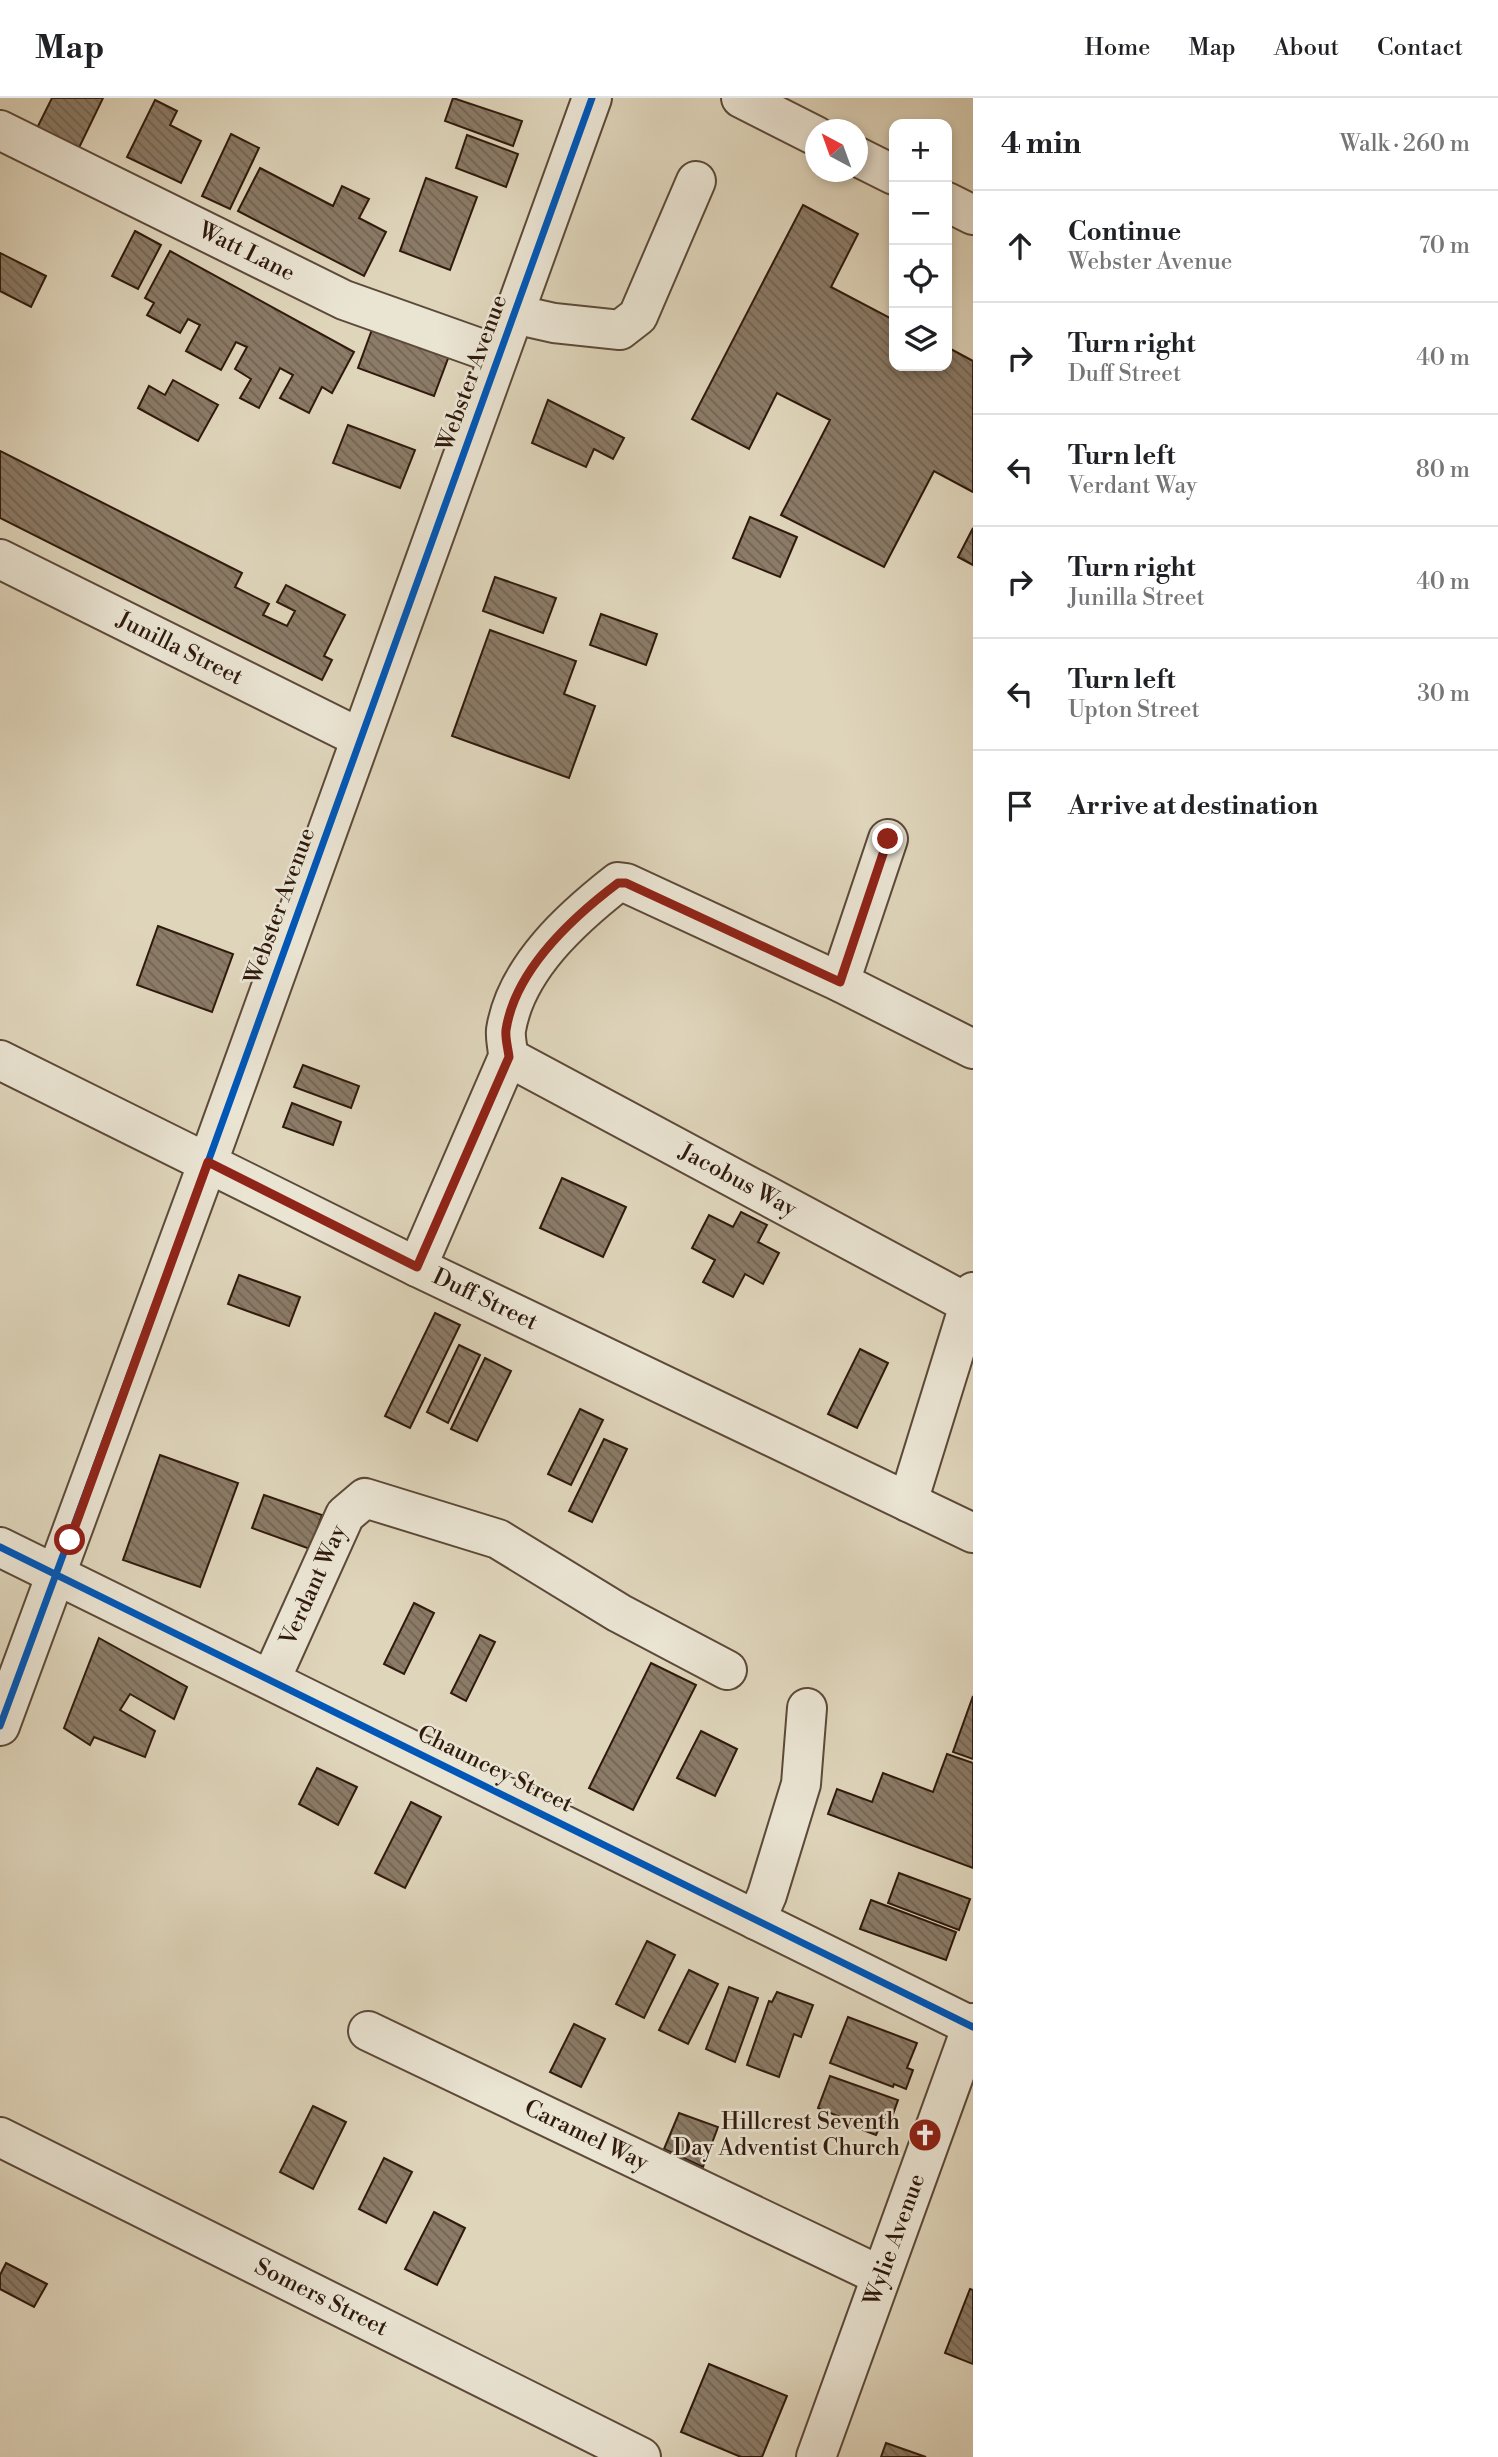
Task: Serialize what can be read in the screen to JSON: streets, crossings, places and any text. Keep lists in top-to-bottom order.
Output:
{
  "streets": {
    "street": [
      "Watt Lane",
      "Webster Avenue",
      "Junilla Street",
      "Jacobus Way",
      "Duff Street",
      "Verdant Way",
      "Chauncey Street",
      "Caramel Way",
      "Wylie Avenue",
      "Somers Street"
    ]
  },
  "crossings": [
    ["Watt Lane", "Webster Avenue"],
    ["Webster Avenue", "Junilla Street"],
    ["Webster Avenue", "Duff Street"],
    ["Webster Avenue", "Chauncey Street"],
    ["Verdant Way", "Chauncey Street"],
    ["Chauncey Street", "Wylie Avenue"],
    ["Caramel Way", "Wylie Avenue"]
  ],
  "places": {
    "church": ["Hillcrest Seventh Day Adventist Church"]
  },
  "north": "top left",
  "page": {
    "header": "Map",
    "nav": [
      "Home",
      "Map",
      "About",
      "Contact"
    ],
    "heading": ["4 min", "Walk · 260 m"],
    "map_buttons": ["+", "−"],
    "list": [
      ["Continue", "Webster Avenue", "70 m"],
      ["Turn right", "Duff Street", "40 m"],
      ["Turn left", "Verdant Way", "80 m"],
      ["Turn right", "Junilla Street", "40 m"],
      ["Turn left", "Upton Street", "30 m"],
      "Arrive at destination"
    ]
  }
}
